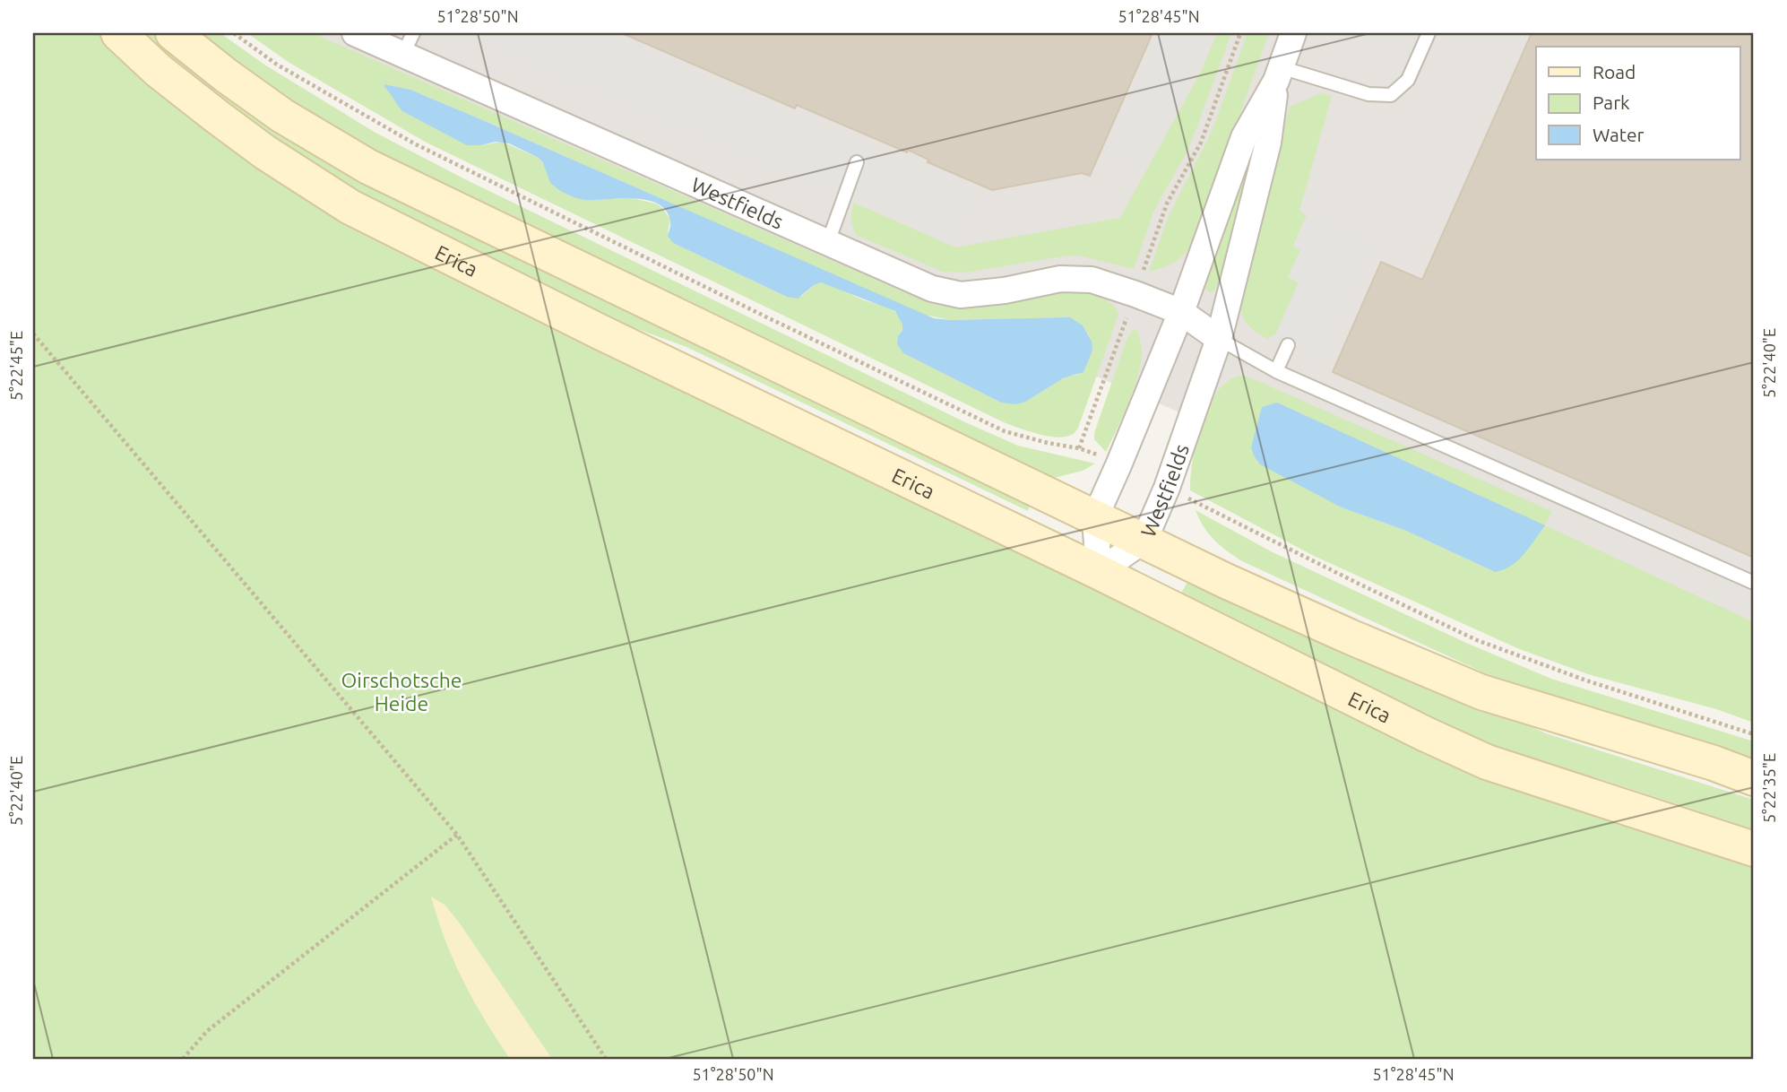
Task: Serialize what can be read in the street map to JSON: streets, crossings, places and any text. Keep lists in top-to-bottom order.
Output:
{
  "streets": {
    "street": ["Westfields", "Erica"]
  },
  "crossings": [
    ["Westfields", "Erica"]
  ],
  "parks": ["Oirschotsche Heide"],
  "legend": ["Road", "Park", "Water"],
  "coordinates": [
    "51°28'50\"N",
    "51°28'45\"N",
    "5°22'40\"E",
    "5°22'45\"E",
    "5°22'35\"E"
  ]
}
